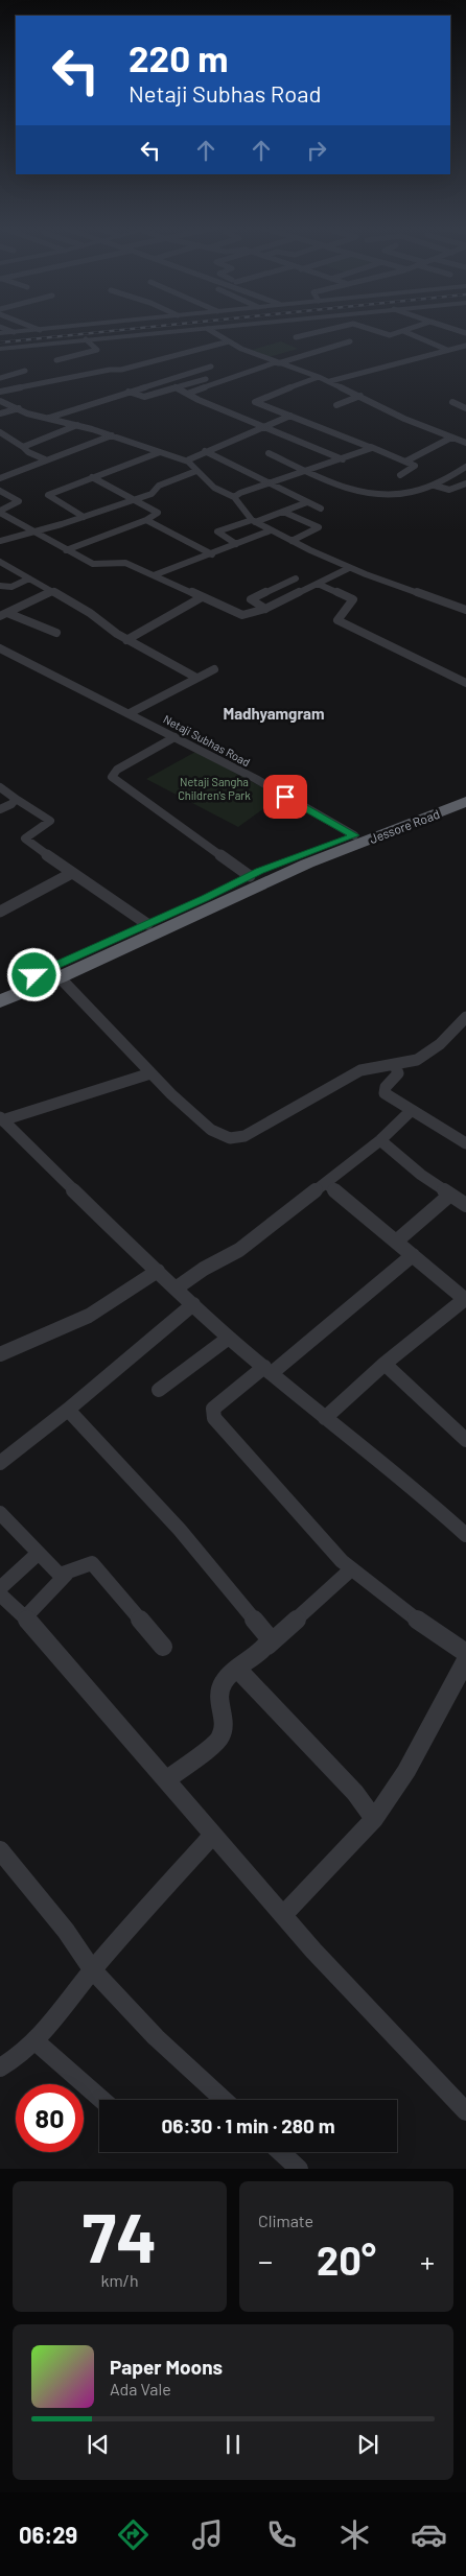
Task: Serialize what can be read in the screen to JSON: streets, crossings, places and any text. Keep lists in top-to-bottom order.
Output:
{
  "streets": {
    "highway": ["Jessore Road"],
    "street": ["Netaji Subhas Road"]
  },
  "districts": ["Madhyamgram"],
  "parks": ["Netaji Sangha Children's Park"],
  "page": {
    "turn": ["220 m", "Netaji Subhas Road"],
    "limit": "80",
    "trip": "06:30 · 1 min · 280 m",
    "tile": [
      ["74", "km/h"],
      "Climate"
    ],
    "heat": ["−", "20°", "+"],
    "song": ["Paper Moons", "Ada Vale"],
    "tabs": "06:29"
  }
}
